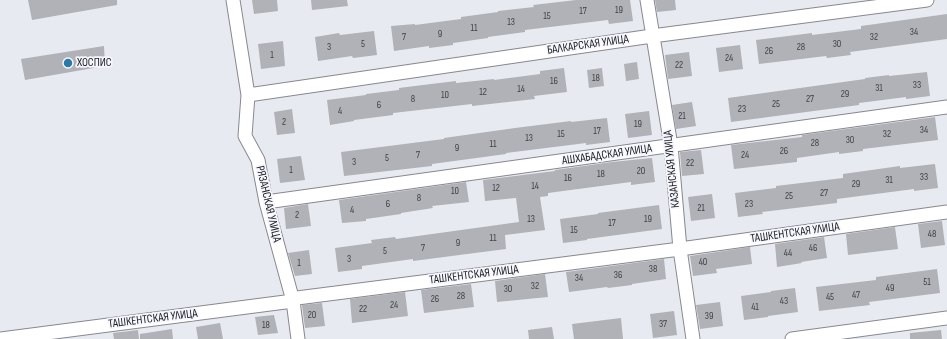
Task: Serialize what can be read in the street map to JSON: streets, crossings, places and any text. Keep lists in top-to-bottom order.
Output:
{
  "streets": {
    "street": [
      "БАЛКАРСКАЯ УЛИЦА",
      "АШХАБАДСКАЯ УЛИЦА",
      "КАЗАНСКАЯ УЛИЦА",
      "РЯЗАНСКАЯ УЛИЦА",
      "ТАШКЕНТСКАЯ УЛИЦА"
    ]
  },
  "crossings": [
    ["БАЛКАРСКАЯ УЛИЦА", "КАЗАНСКАЯ УЛИЦА"],
    ["БАЛКАРСКАЯ УЛИЦА", "РЯЗАНСКАЯ УЛИЦА"],
    ["АШХАБАДСКАЯ УЛИЦА", "КАЗАНСКАЯ УЛИЦА"],
    ["АШХАБАДСКАЯ УЛИЦА", "РЯЗАНСКАЯ УЛИЦА"],
    ["КАЗАНСКАЯ УЛИЦА", "ТАШКЕНТСКАЯ УЛИЦА"],
    ["РЯЗАНСКАЯ УЛИЦА", "ТАШКЕНТСКАЯ УЛИЦА"]
  ],
  "places": ["ХОСПИС"],
  "house_numbers": [
    "19",
    "17",
    "15",
    "13",
    "11",
    "34",
    "9",
    "7",
    "32",
    "5",
    "30",
    "3",
    "28",
    "26",
    "1",
    "24",
    "22",
    "18",
    "16",
    "33",
    "31",
    "14",
    "12",
    "29",
    "10",
    "8",
    "27",
    "25",
    "6",
    "23",
    "4",
    "21",
    "2",
    "19",
    "34",
    "17",
    "15",
    "32",
    "13",
    "30",
    "28",
    "11",
    "9",
    "26",
    "7",
    "24",
    "5",
    "3",
    "22",
    "1",
    "20",
    "18",
    "33",
    "16",
    "31",
    "29",
    "14",
    "12",
    "10",
    "27",
    "25",
    "8",
    "6",
    "23",
    "21",
    "4",
    "2",
    "13",
    "19",
    "17",
    "15",
    "48",
    "11",
    "9",
    "7",
    "46",
    "5",
    "44",
    "3",
    "40",
    "1",
    "38",
    "36",
    "34",
    "51",
    "32",
    "49",
    "30",
    "47",
    "28",
    "45",
    "26",
    "43",
    "24",
    "41",
    "22",
    "20",
    "39",
    "37",
    "18"
  ]
}
